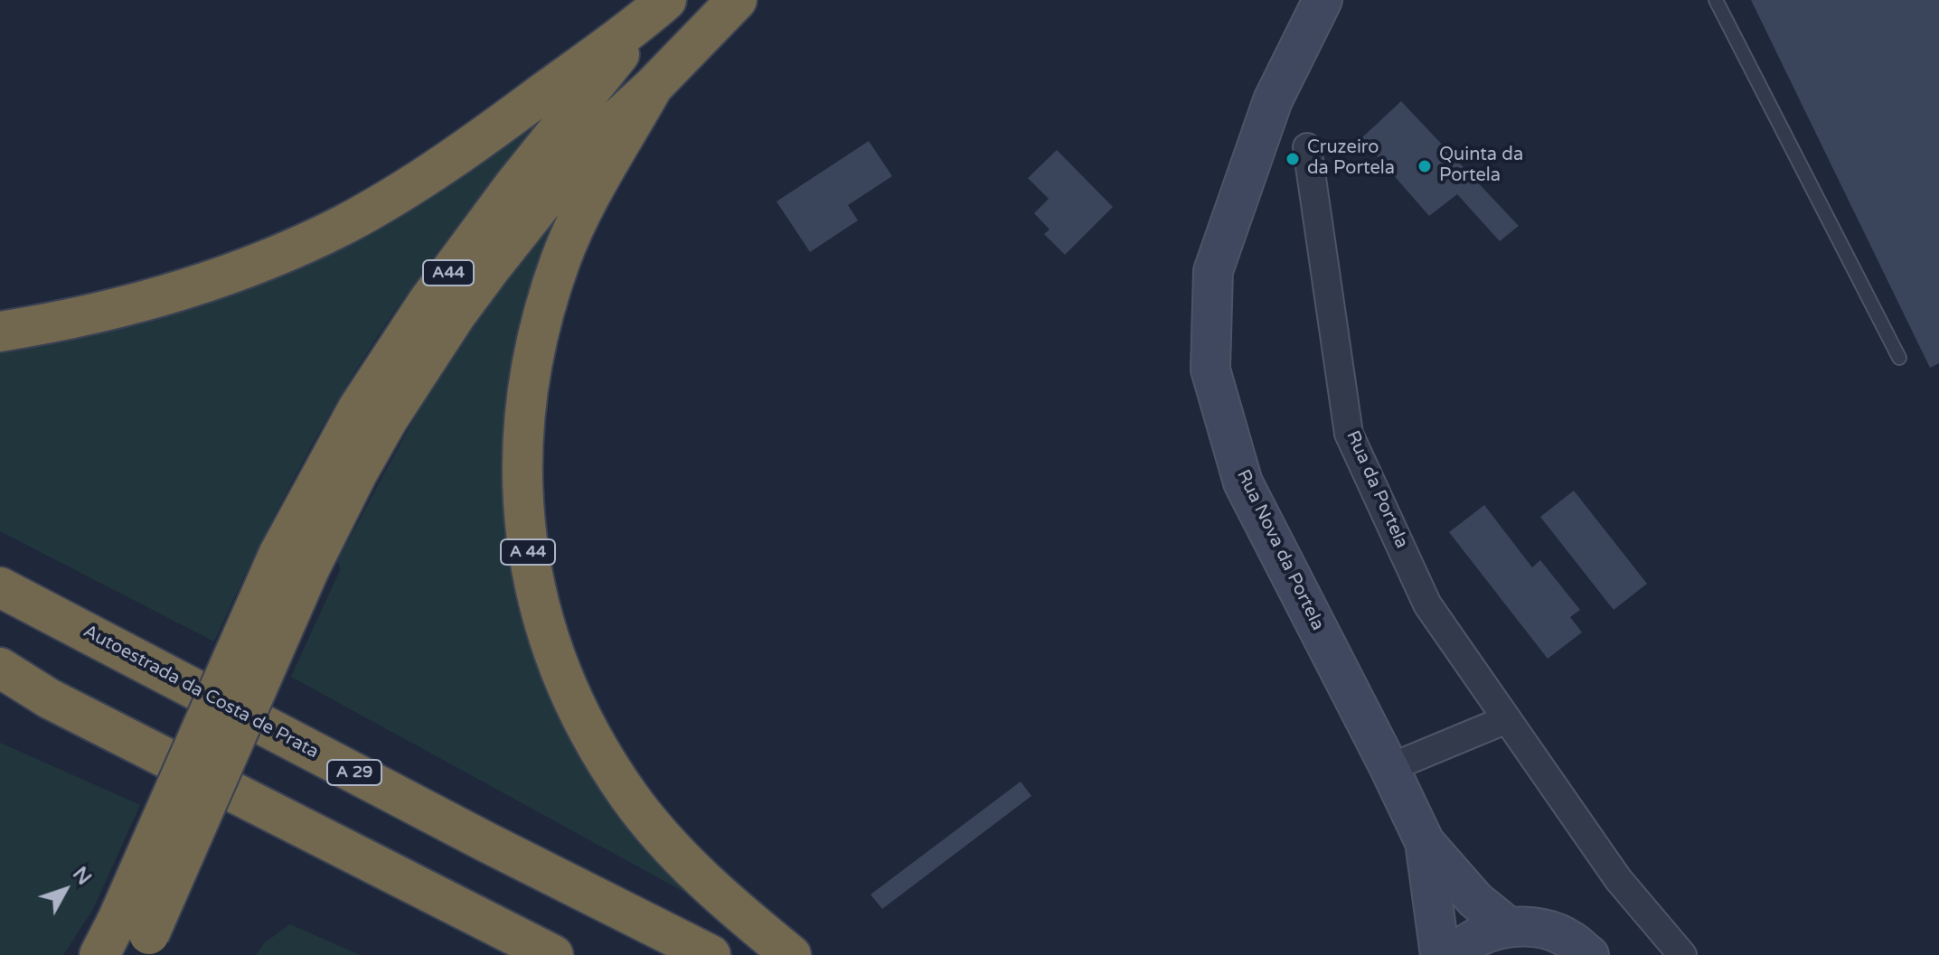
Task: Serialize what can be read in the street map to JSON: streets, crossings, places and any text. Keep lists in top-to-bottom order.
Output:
{
  "streets": {
    "highway": [
      "A44",
      "A 44",
      "Autoestrada da Costa de Prata",
      "A 29"
    ],
    "main road": ["Rua Nova da Portela"],
    "street": ["Rua da Portela"]
  },
  "crossings": [
    ["A44", "A 44"]
  ],
  "places": ["Cruzeiro da Portela", "Quinta da Portela"],
  "north": "top right"
}
